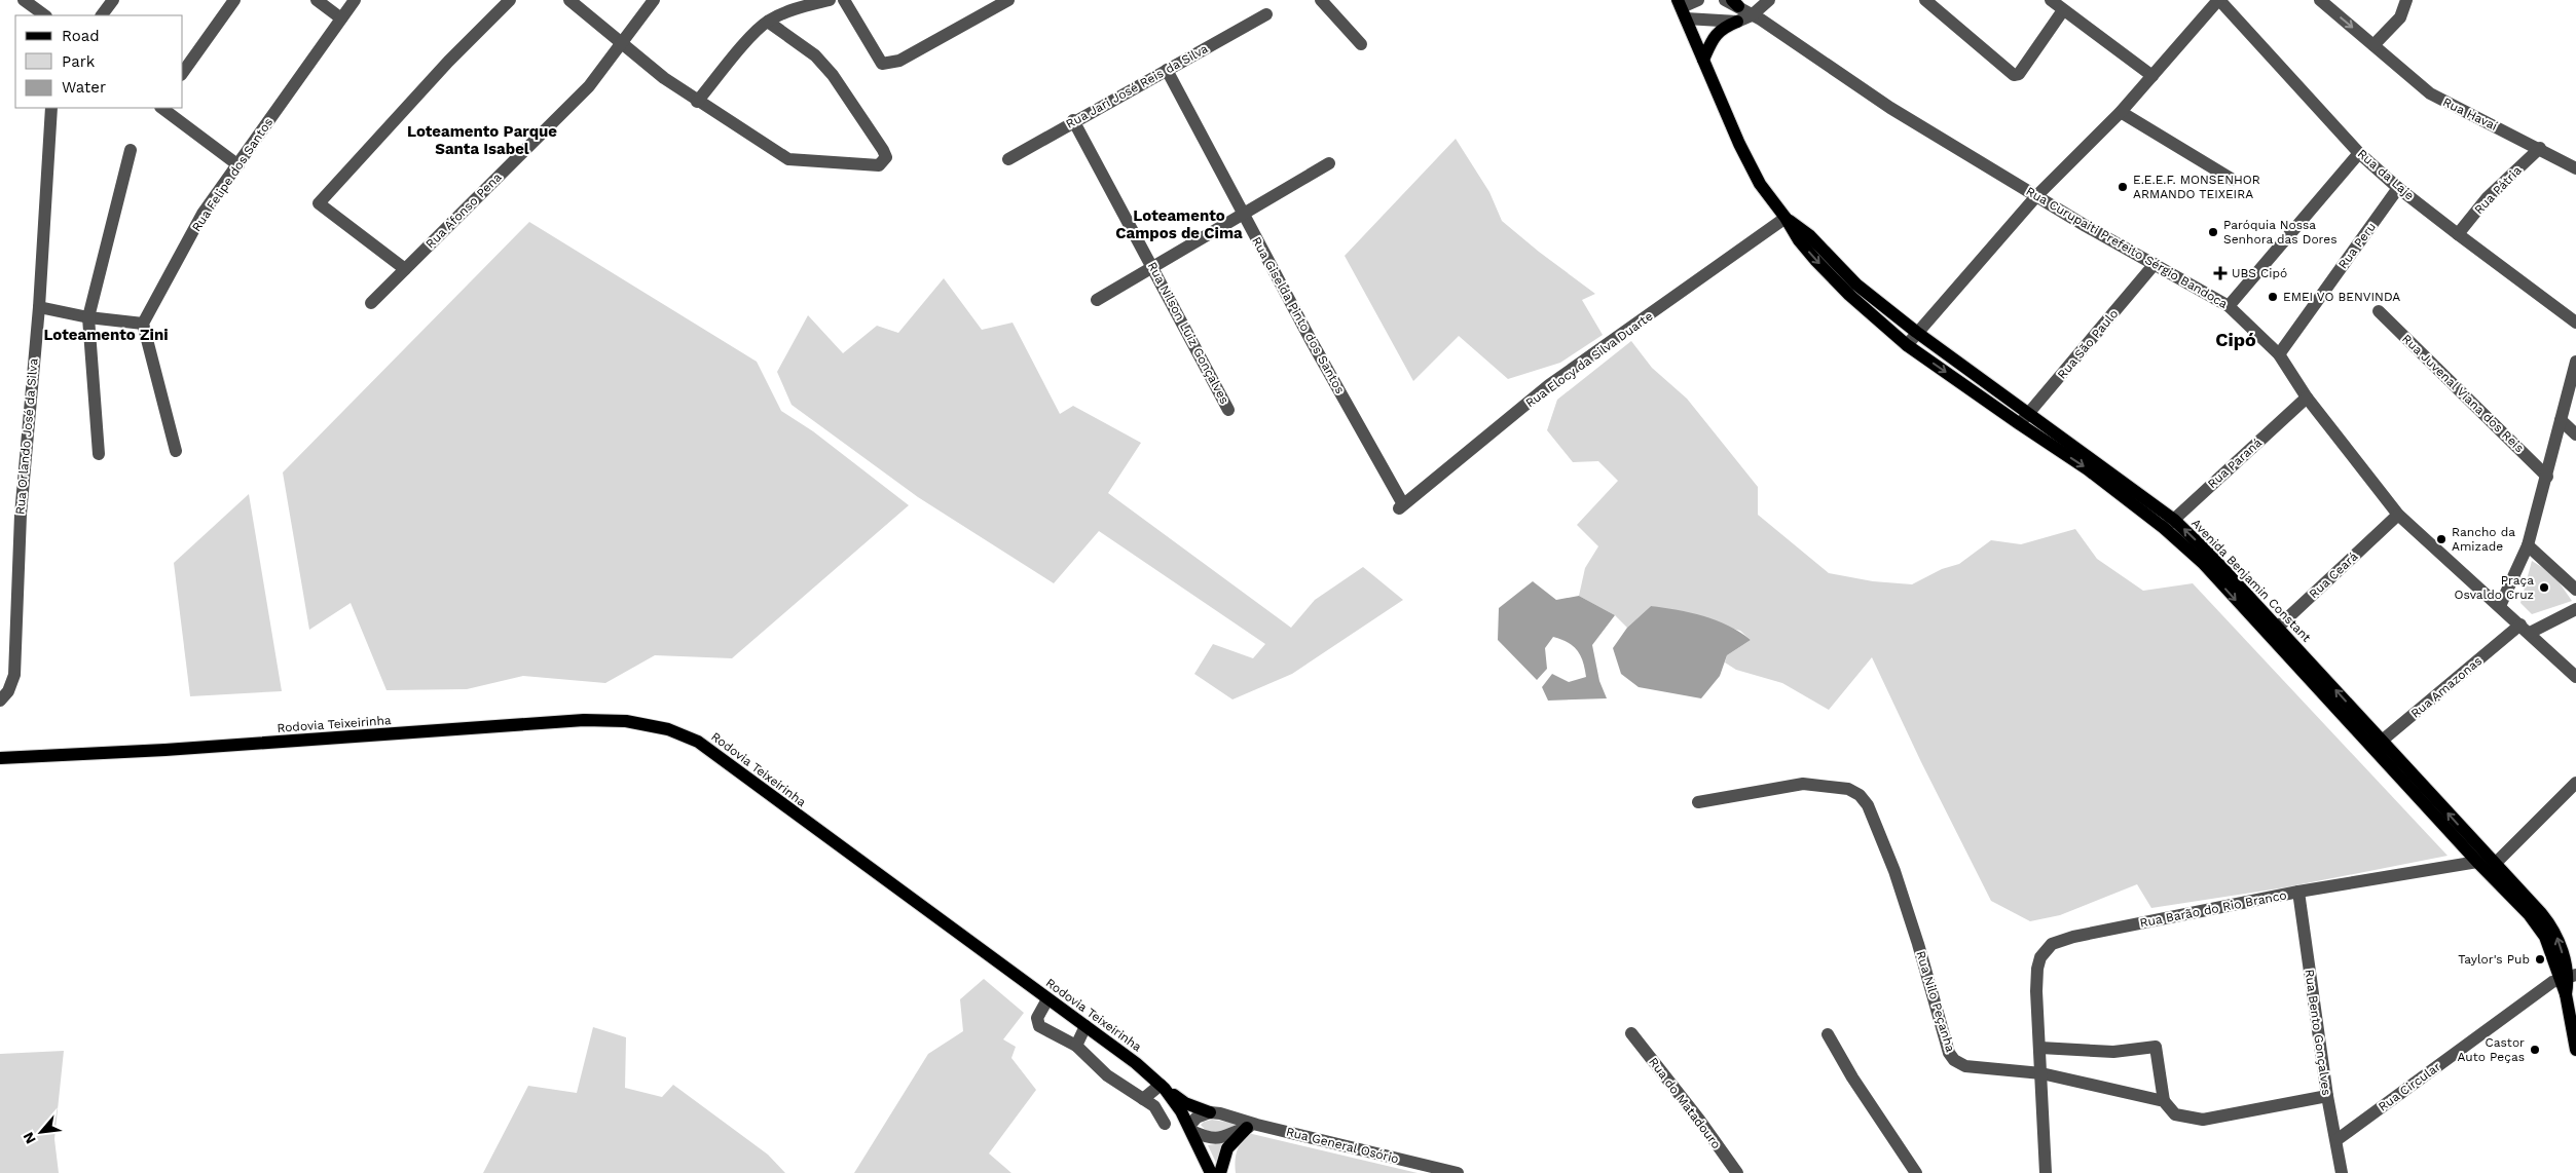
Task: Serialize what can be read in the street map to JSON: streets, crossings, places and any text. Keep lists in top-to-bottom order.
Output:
{
  "streets": {
    "main road": ["Avenida Benjamin Constant", "Rodovia Teixeirinha"],
    "street": [
      "Rua Jari José Reis da Silva",
      "Rua Havaí",
      "Rua Felipe dos Santos",
      "Rua da Laje",
      "Rua Pátria",
      "Rua Afonso Pena",
      "Rua Peru",
      "Rua Curupaiti Prefeito Sérgio Bandoca",
      "Rua Giselda Pinto dos Santos",
      "Rua Nilson Luiz Gonçalves",
      "Rua São Paulo",
      "Rua Elocy da Silva Duarte",
      "Rua Juvenal Viana dos Reis",
      "Rua Orlando José da Silva",
      "Rua Paraná",
      "Rua Ceará",
      "Rua Amazonas",
      "Rua Barão do Rio Branco",
      "Rua Nilo Peçanha",
      "Rua Bento Gonçalves",
      "Rua Circular",
      "Rua do Matadouro",
      "Rua General Osório"
    ]
  },
  "crossings": [
    ["Rua Jari José Reis da Silva", "Rua Giselda Pinto dos Santos"],
    ["Rua Jari José Reis da Silva", "Rua Nilson Luiz Gonçalves"],
    ["Rua Havaí", "Rua Pátria"],
    ["Rua da Laje", "Rua Pátria"],
    ["Rua da Laje", "Rua Peru"],
    ["Rua Peru", "Rua Curupaiti Prefeito Sérgio Bandoca"],
    ["Rua Curupaiti Prefeito Sérgio Bandoca", "Rua São Paulo"],
    ["Rua Curupaiti Prefeito Sérgio Bandoca", "Rua Paraná"],
    ["Rua Curupaiti Prefeito Sérgio Bandoca", "Rua Ceará"],
    ["Rua Curupaiti Prefeito Sérgio Bandoca", "Rua Amazonas"],
    ["Rua Giselda Pinto dos Santos", "Rua Elocy da Silva Duarte"],
    ["Rua São Paulo", "Avenida Benjamin Constant"],
    ["Rua Elocy da Silva Duarte", "Avenida Benjamin Constant"],
    ["Rua Paraná", "Avenida Benjamin Constant"],
    ["Rua Ceará", "Avenida Benjamin Constant"],
    ["Avenida Benjamin Constant", "Rua Amazonas"],
    ["Avenida Benjamin Constant", "Rua Barão do Rio Branco"],
    ["Avenida Benjamin Constant", "Rua Circular"],
    ["Rua Barão do Rio Branco", "Rua Nilo Peçanha"],
    ["Rua Barão do Rio Branco", "Rua Bento Gonçalves"],
    ["Rua Nilo Peçanha", "Rua Bento Gonçalves"],
    ["Rua Bento Gonçalves", "Rua Circular"]
  ],
  "districts": [
    "Loteamento Parque Santa Isabel",
    "Loteamento Campos de Cima",
    "Loteamento Zini",
    "Cipó"
  ],
  "places": {
    "other": [
      "E.E.E.F. MONSENHOR ARMANDO TEIXEIRA",
      "Paróquia Nossa Senhora das Dores",
      "EMEI VO BENVINDA",
      "Rancho da Amizade",
      "Praça Osvaldo Cruz",
      "Taylor's Pub",
      "Castor Auto Peças"
    ],
    "health": ["UBS Cipó"]
  },
  "legend": ["Road", "Park", "Water"],
  "north": "bottom left"
}
